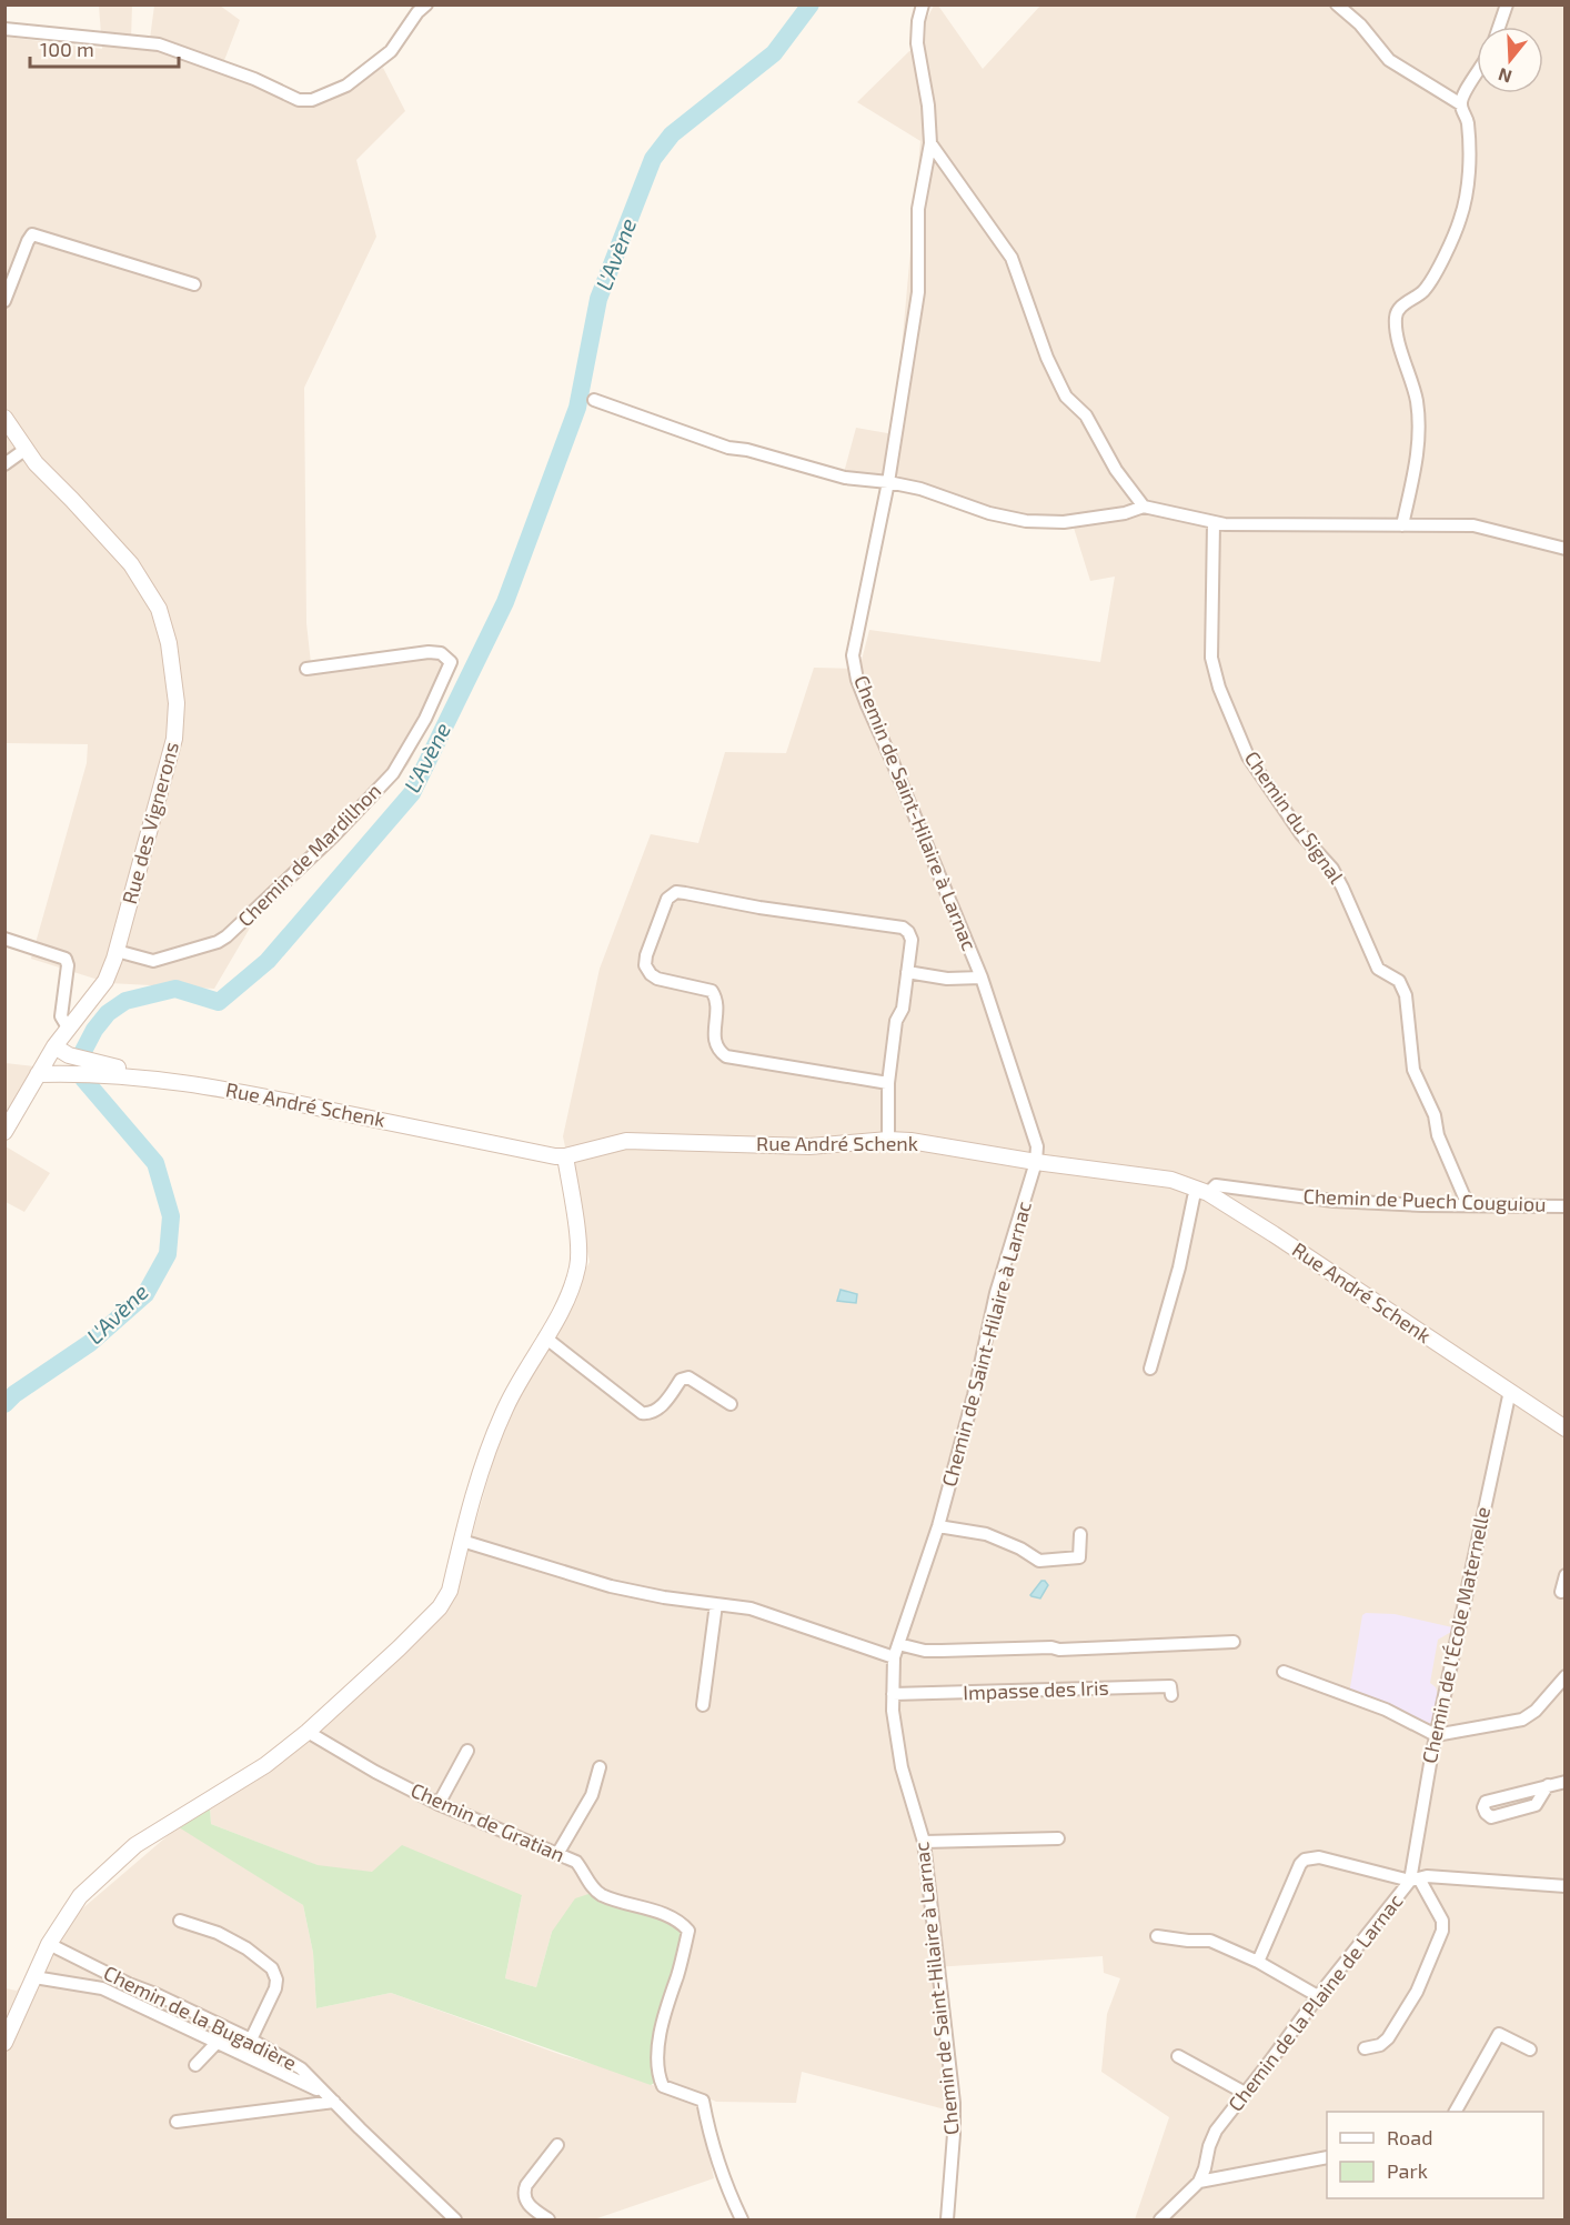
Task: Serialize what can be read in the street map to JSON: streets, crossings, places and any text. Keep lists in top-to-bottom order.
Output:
{
  "streets": {
    "street": [
      "Chemin de Saint-Hilaire à Larnac",
      "Chemin du Signal",
      "Rue des Vignerons",
      "Chemin de Mardilhon",
      "Rue André Schenk",
      "Chemin de Puech Couguiou",
      "Chemin de l'École Maternelle",
      "Impasse des Iris",
      "Chemin de Gratian",
      "Chemin de la Plaine de Larnac",
      "Chemin de la Bugadière"
    ]
  },
  "crossings": [
    ["Chemin de Saint-Hilaire à Larnac", "Rue André Schenk"],
    ["Chemin de Saint-Hilaire à Larnac", "Impasse des Iris"],
    ["Chemin du Signal", "Chemin de Puech Couguiou"],
    ["Rue des Vignerons", "Chemin de Mardilhon"],
    ["Rue des Vignerons", "Rue André Schenk"],
    ["Rue André Schenk", "Chemin de Puech Couguiou"],
    ["Rue André Schenk", "Chemin de l'École Maternelle"],
    ["Chemin de l'École Maternelle", "Chemin de la Plaine de Larnac"]
  ],
  "water": ["L'Avène"],
  "legend": ["Road", "Park"],
  "scale_bar": "100 m",
  "north": "bottom"
}
